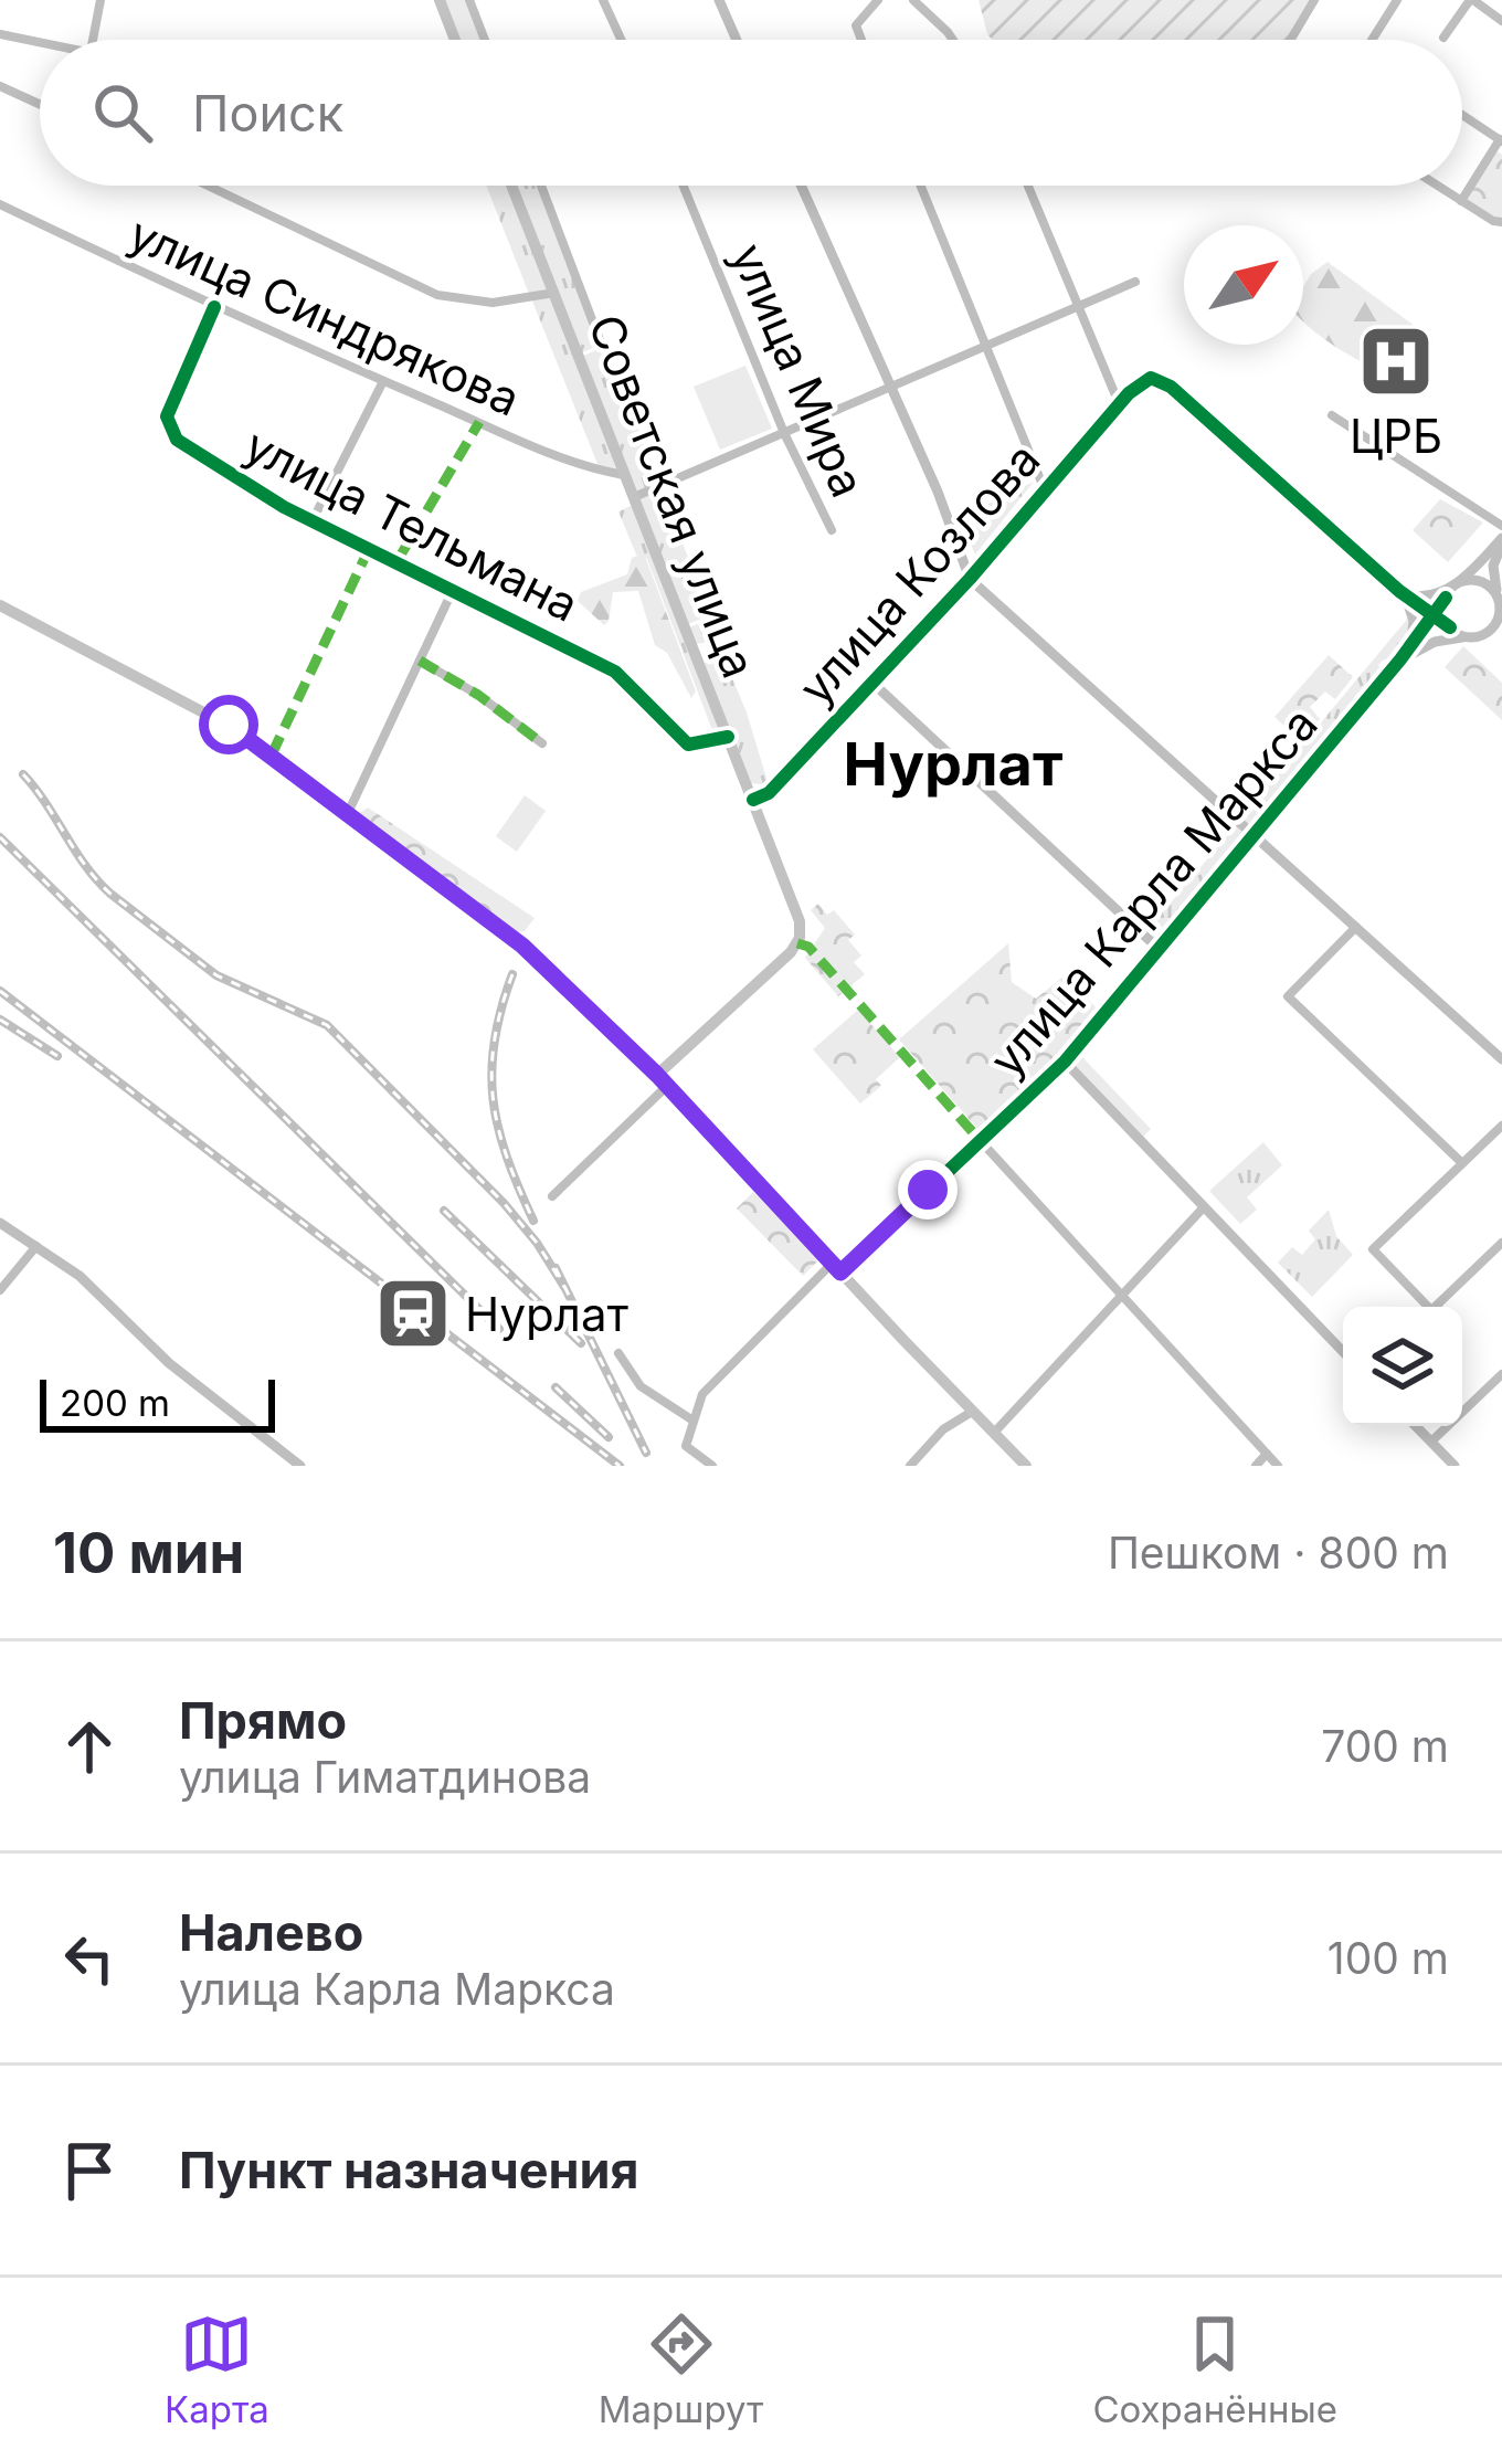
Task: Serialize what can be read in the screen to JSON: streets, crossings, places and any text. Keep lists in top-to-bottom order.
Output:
{
  "streets": {
    "main road": ["Советская улица"],
    "street": [
      "улица Синдрякова",
      "улица Мира",
      "улица Тельмана",
      "улица Козлова",
      "улица Карла Маркса"
    ]
  },
  "crossings": [
    ["улица Синдрякова", "Советская улица"],
    ["улица Синдрякова", "улица Тельмана"],
    ["Советская улица", "улица Тельмана"],
    ["Советская улица", "улица Козлова"]
  ],
  "districts": ["Нурлат"],
  "places": {
    "hospital": ["ЦРБ"],
    "station": ["Нурлат"]
  },
  "scale_bar": "200 m",
  "north": "top right",
  "page": {
    "search": "Поиск",
    "scale": "200 m",
    "heading": ["10 мин", "Пешком · 800 m"],
    "list": [
      ["Прямо", "улица Гиматдинова", "700 m"],
      ["Налево", "улица Карла Маркса", "100 m"],
      "Пункт назначения"
    ],
    "nav": ["Карта", "Маршрут", "Сохранённые"]
  }
}
